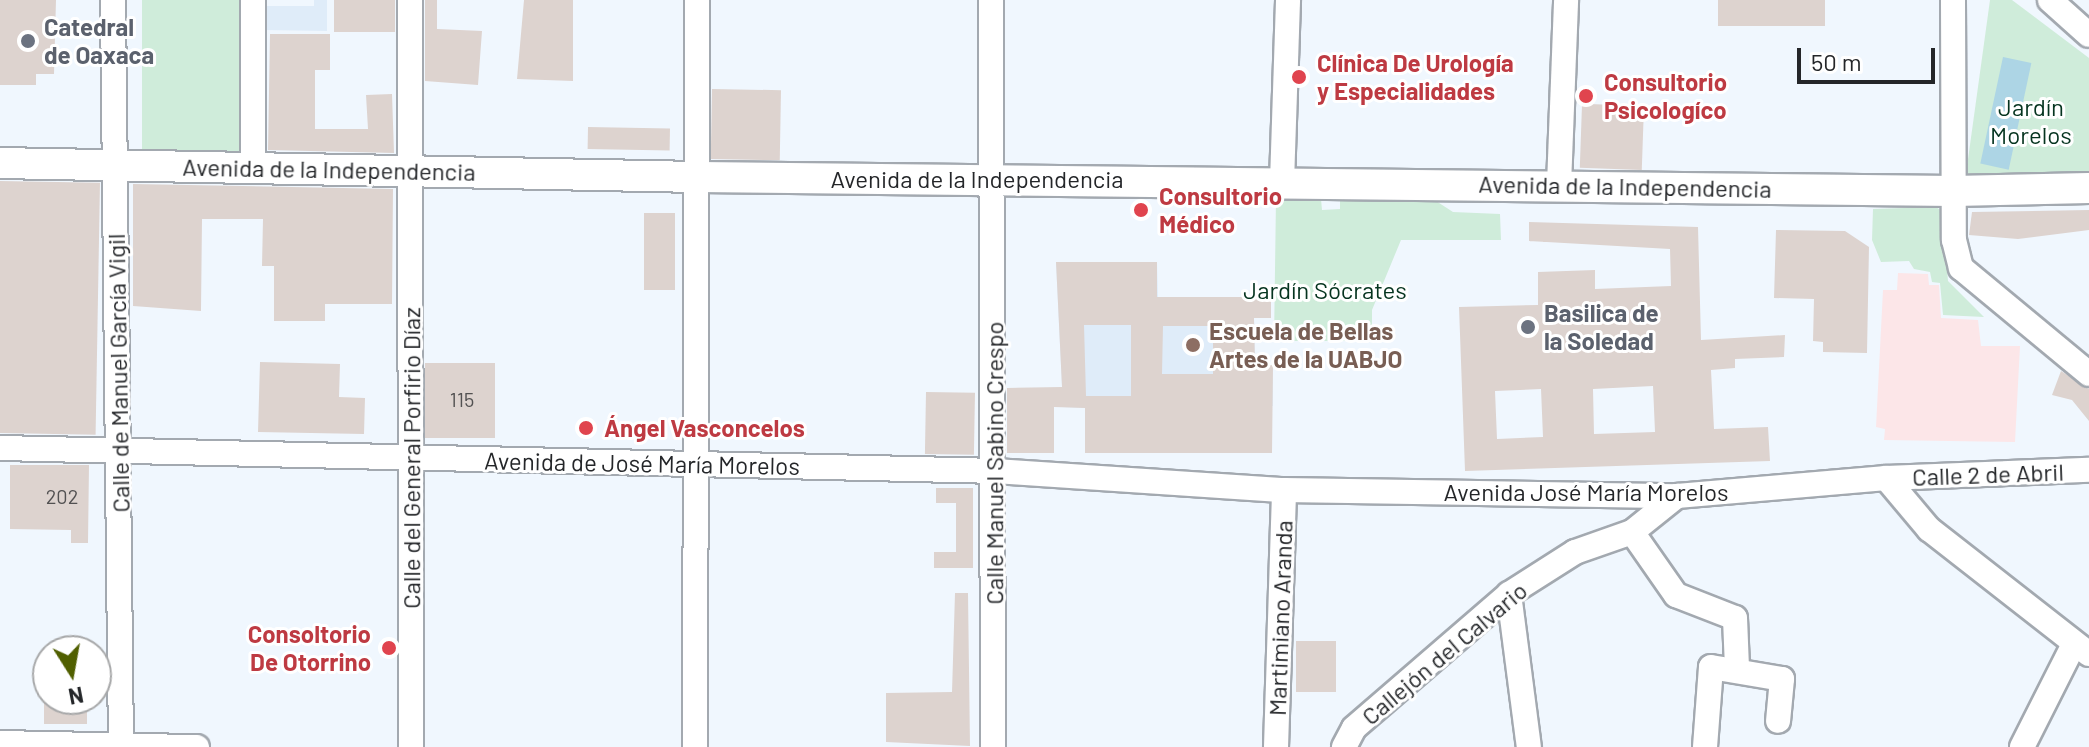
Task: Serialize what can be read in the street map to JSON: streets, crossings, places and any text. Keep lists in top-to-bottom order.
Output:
{
  "streets": {
    "main road": ["Avenida de la Independencia"],
    "street": [
      "Calle de Manuel García Vigil",
      "Calle del General Porfirio Díaz",
      "Avenida de José María Morelos",
      "Calle Manuel Sabino Crespo",
      "Calle 2 de Abril",
      "Avenida José María Morelos",
      "Martimiano Aranda",
      "Callejón del Calvario"
    ]
  },
  "crossings": [
    ["Avenida de la Independencia", "Calle de Manuel García Vigil"],
    ["Avenida de la Independencia", "Calle del General Porfirio Díaz"],
    ["Avenida de la Independencia", "Calle Manuel Sabino Crespo"],
    ["Calle de Manuel García Vigil", "Avenida de José María Morelos"],
    ["Calle del General Porfirio Díaz", "Avenida de José María Morelos"],
    ["Avenida de José María Morelos", "Calle Manuel Sabino Crespo"],
    ["Avenida de José María Morelos", "Avenida José María Morelos"],
    ["Avenida de José María Morelos", "Martimiano Aranda"],
    ["Calle 2 de Abril", "Avenida José María Morelos"],
    ["Avenida José María Morelos", "Martimiano Aranda"],
    ["Avenida José María Morelos", "Callejón del Calvario"]
  ],
  "parks": ["Jardín Morelos", "Jardín Sócrates"],
  "places": [
    "Catedral de Oaxaca",
    "Clínica De Urología y Especialidades",
    "Consultorio Psicologíco",
    "Consultorio Médico",
    "Basilica de la Soledad",
    "Escuela de Bellas Artes de la UABJO",
    "Ángel Vasconcelos",
    "Consoltorio De Otorrino"
  ],
  "house_numbers": ["115", "202"],
  "scale_bar": "50 m",
  "north": "bottom"
}
